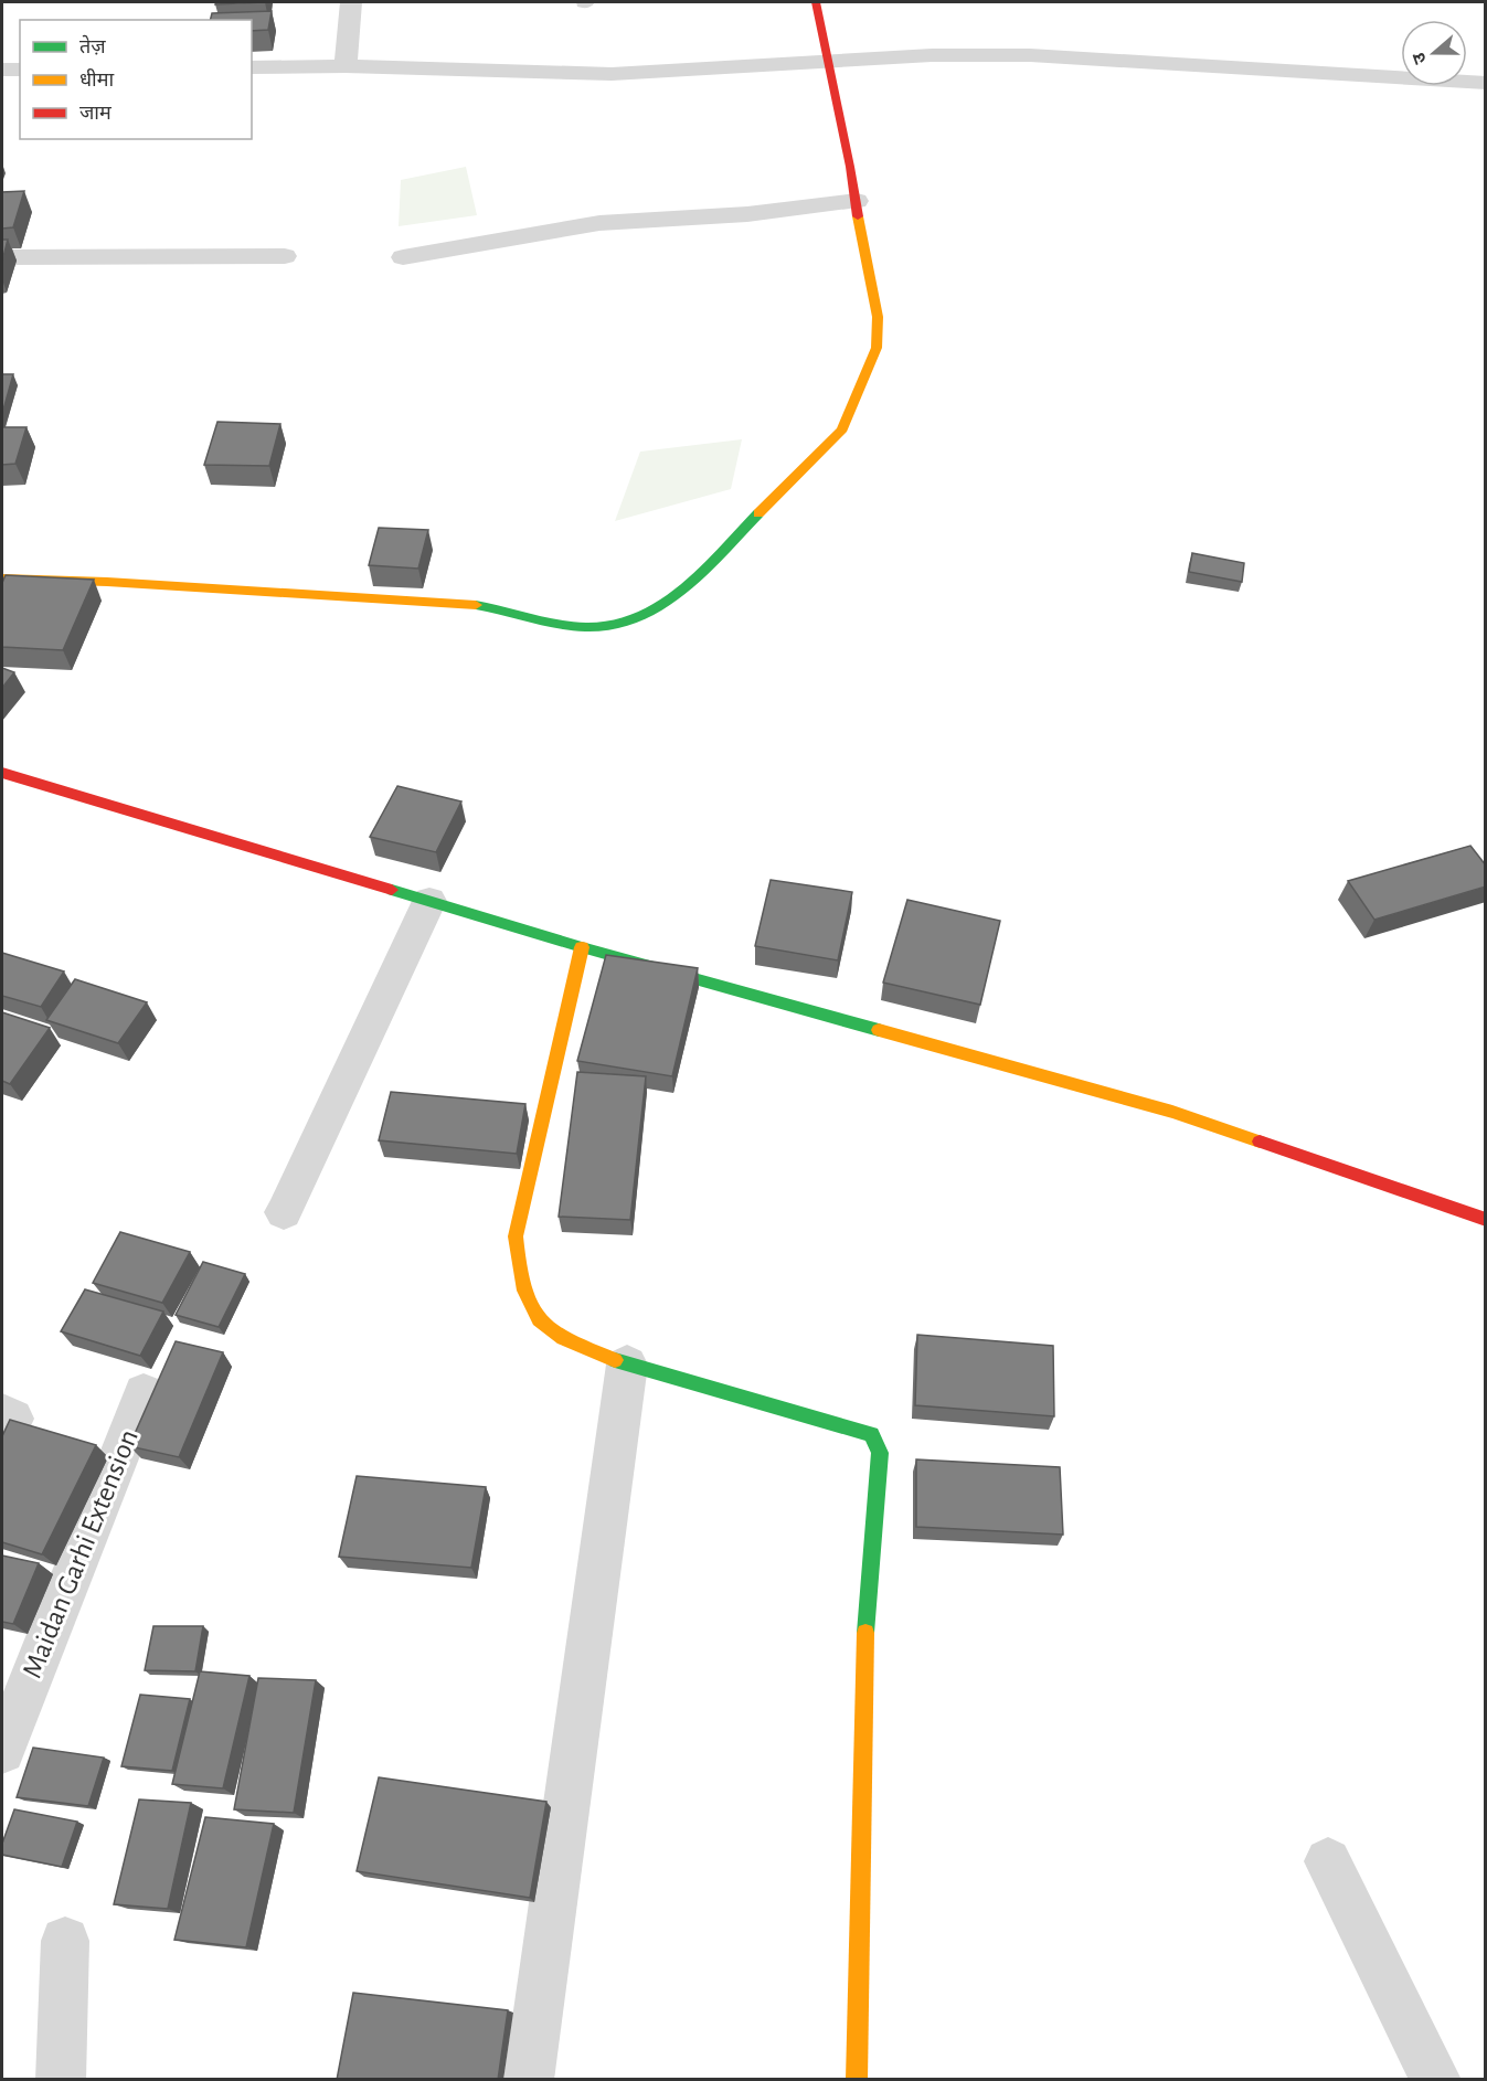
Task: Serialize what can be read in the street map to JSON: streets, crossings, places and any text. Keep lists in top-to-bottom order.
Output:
{
  "streets": {
    "street": ["Maidan Garhi Extension"]
  },
  "legend": ["तेज़", "धीमा", "जाम"],
  "north": "left"
}
